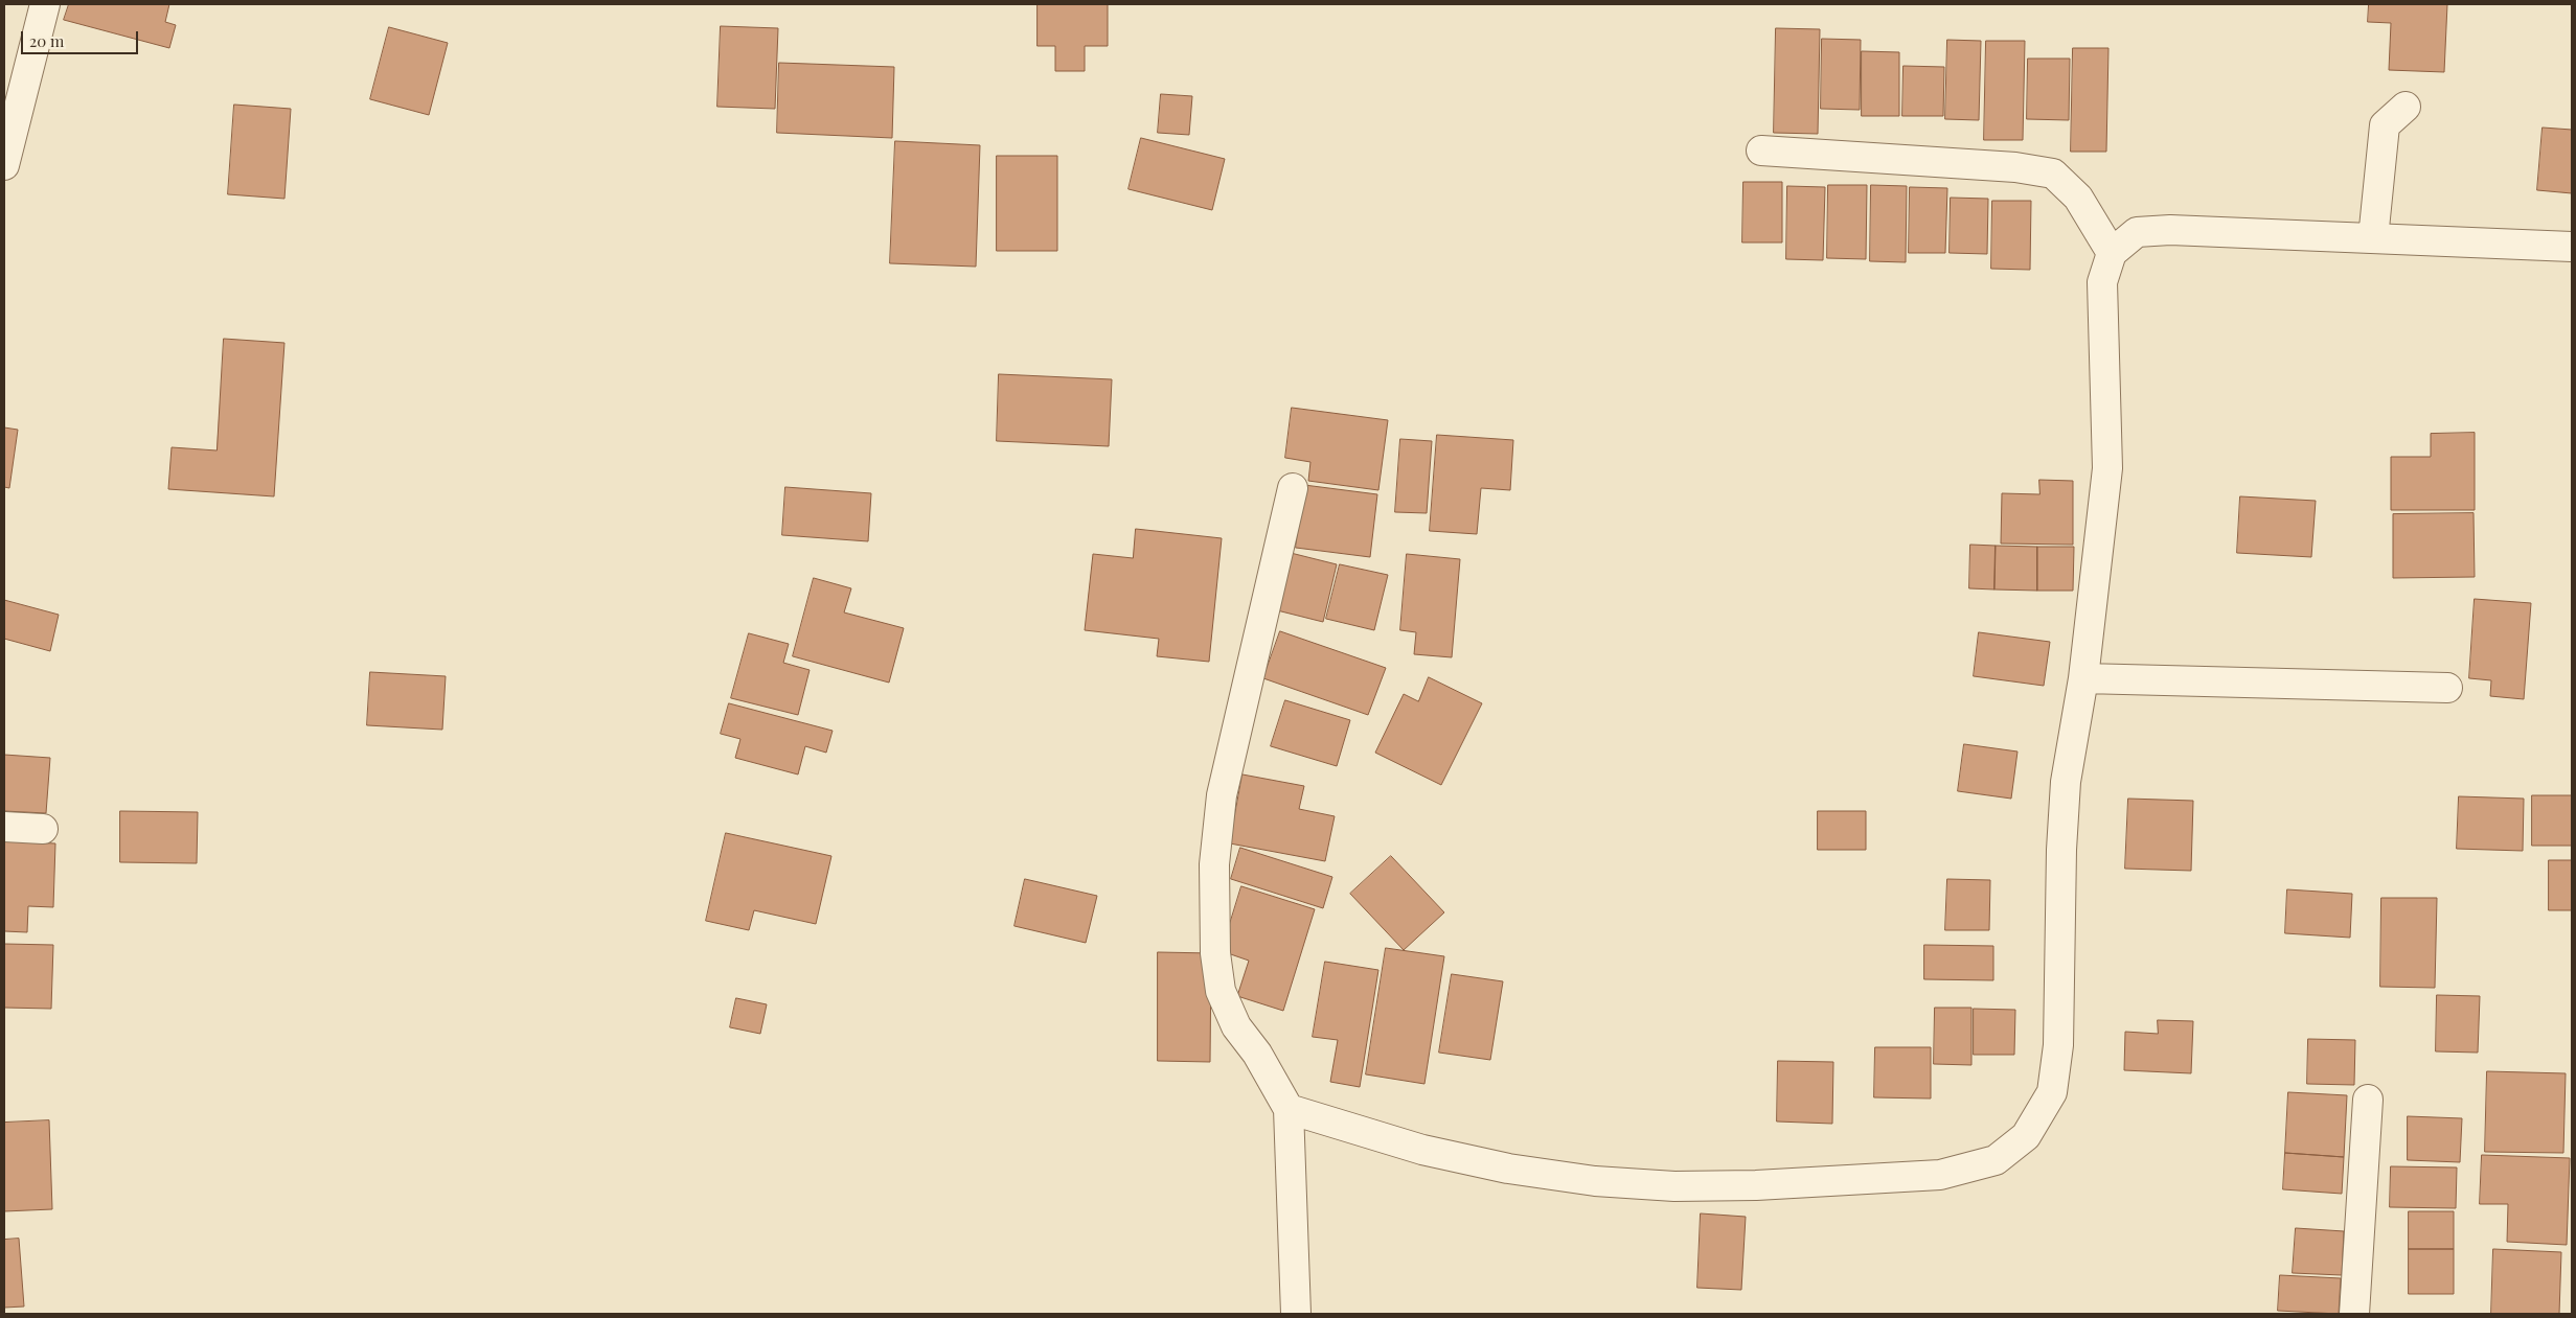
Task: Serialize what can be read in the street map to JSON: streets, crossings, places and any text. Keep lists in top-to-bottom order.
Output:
{
  "scale_bar": "20 m"
}
